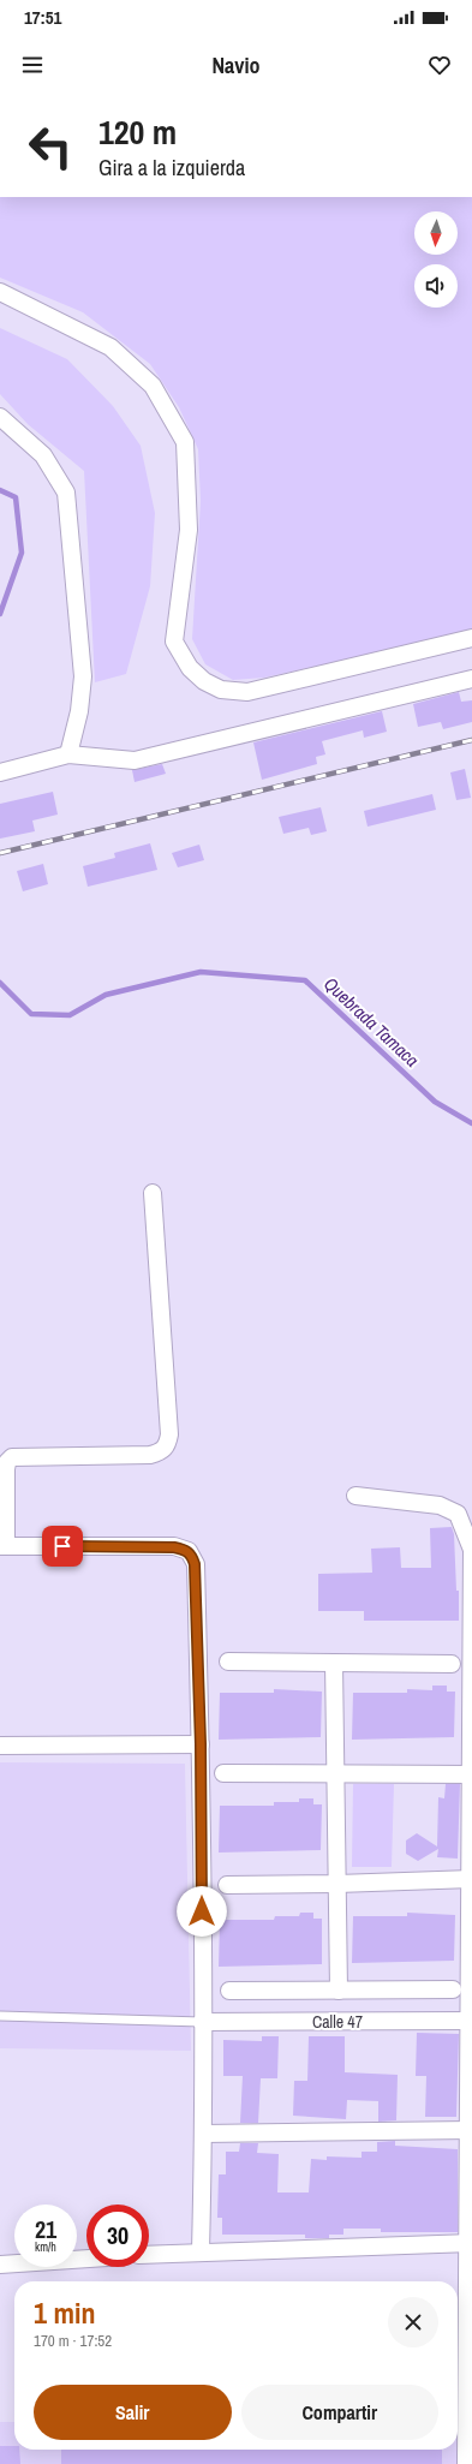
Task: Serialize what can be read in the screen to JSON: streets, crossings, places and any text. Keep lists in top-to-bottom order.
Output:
{
  "streets": {
    "street": ["Calle 47"]
  },
  "water": ["Quebrada Tamaca"],
  "north": "bottom",
  "page": {
    "status": "17:51",
    "header": "Navio",
    "turn": ["120 m", "Gira a la izquierda"],
    "speed": "21 km/h",
    "limit": "30",
    "heading": ["1 min", "170 m · 17:52"],
    "buttons": ["Salir", "Compartir"]
  }
}
